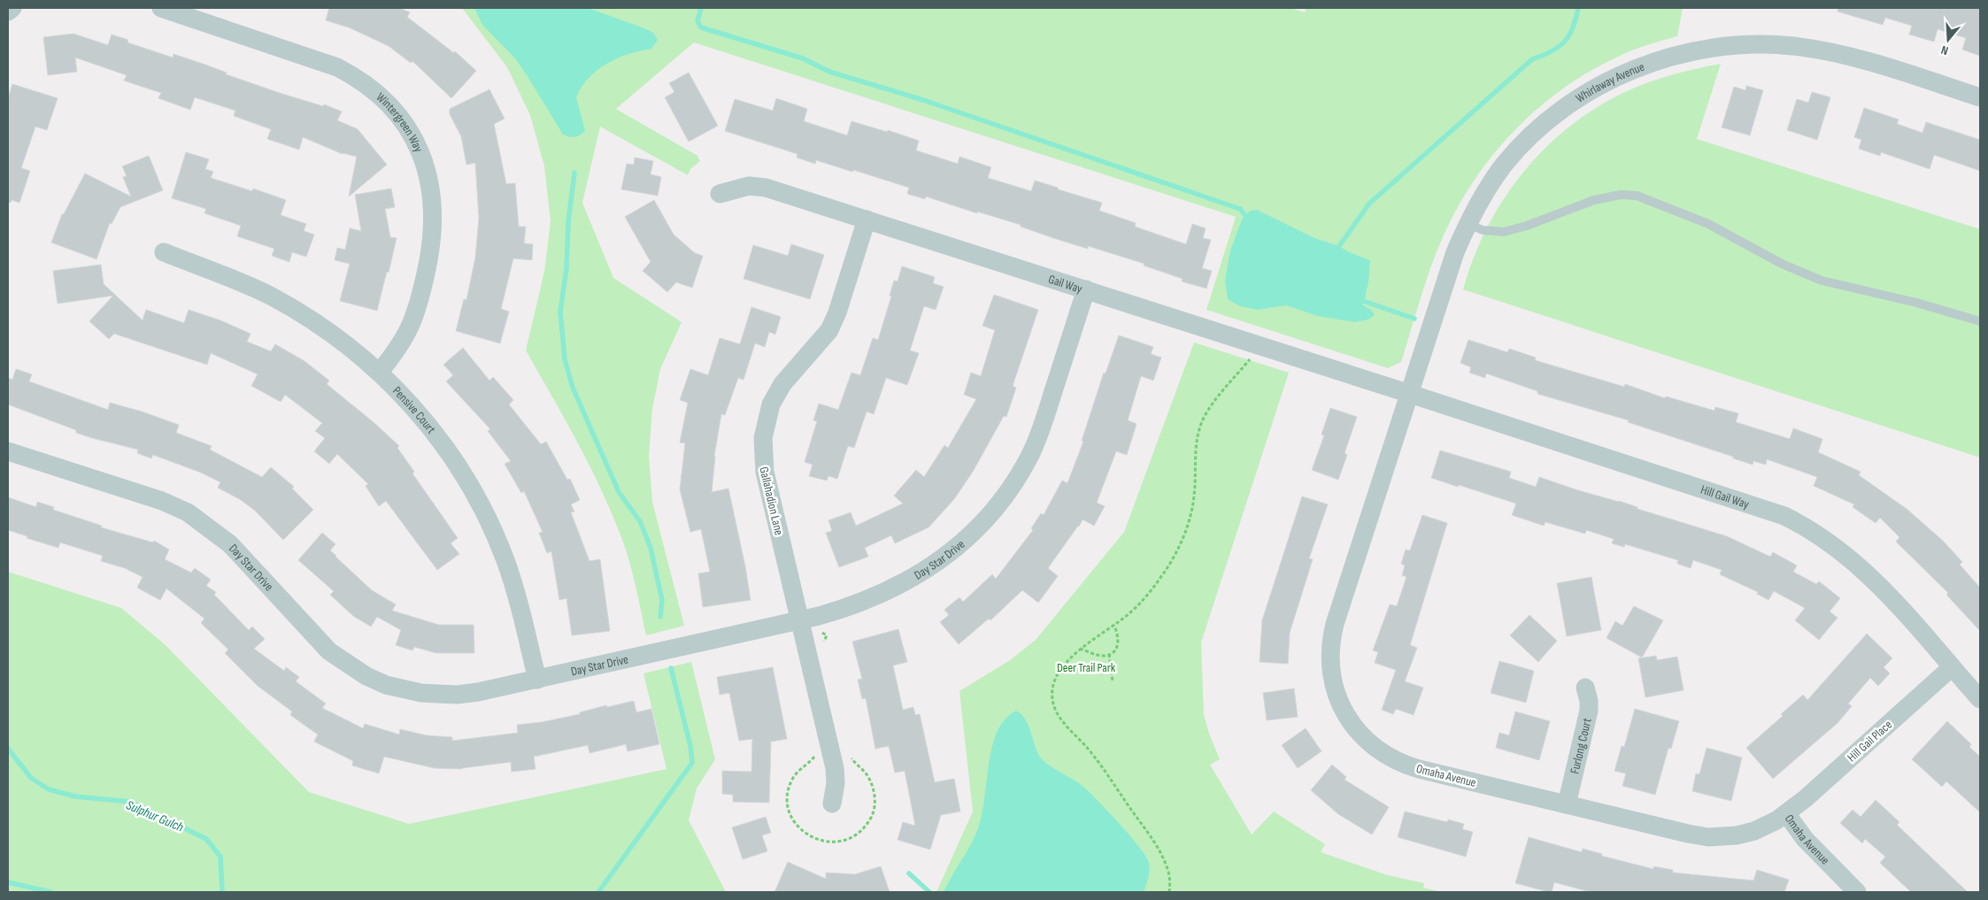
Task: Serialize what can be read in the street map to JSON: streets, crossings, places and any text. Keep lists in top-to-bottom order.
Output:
{
  "streets": {
    "street": [
      "Whirlaway Avenue",
      "Wintergreen Way",
      "Gail Way",
      "Pensive Court",
      "Hill Gail Way",
      "Gallahadion Lane",
      "Day Star Drive",
      "Hill Gail Place",
      "Furlong Court",
      "Omaha Avenue"
    ]
  },
  "crossings": [
    ["Whirlaway Avenue", "Gail Way"],
    ["Whirlaway Avenue", "Hill Gail Way"],
    ["Whirlaway Avenue", "Omaha Avenue"],
    ["Wintergreen Way", "Pensive Court"],
    ["Gail Way", "Hill Gail Way"],
    ["Gail Way", "Gallahadion Lane"],
    ["Gail Way", "Day Star Drive"],
    ["Gail Way", "Omaha Avenue"],
    ["Pensive Court", "Day Star Drive"],
    ["Hill Gail Way", "Hill Gail Place"],
    ["Hill Gail Way", "Omaha Avenue"],
    ["Gallahadion Lane", "Day Star Drive"],
    ["Hill Gail Place", "Omaha Avenue"],
    ["Furlong Court", "Omaha Avenue"]
  ],
  "water": ["Sulphur Gulch"],
  "parks": ["Deer Trail Park"],
  "north": "bottom"
}
